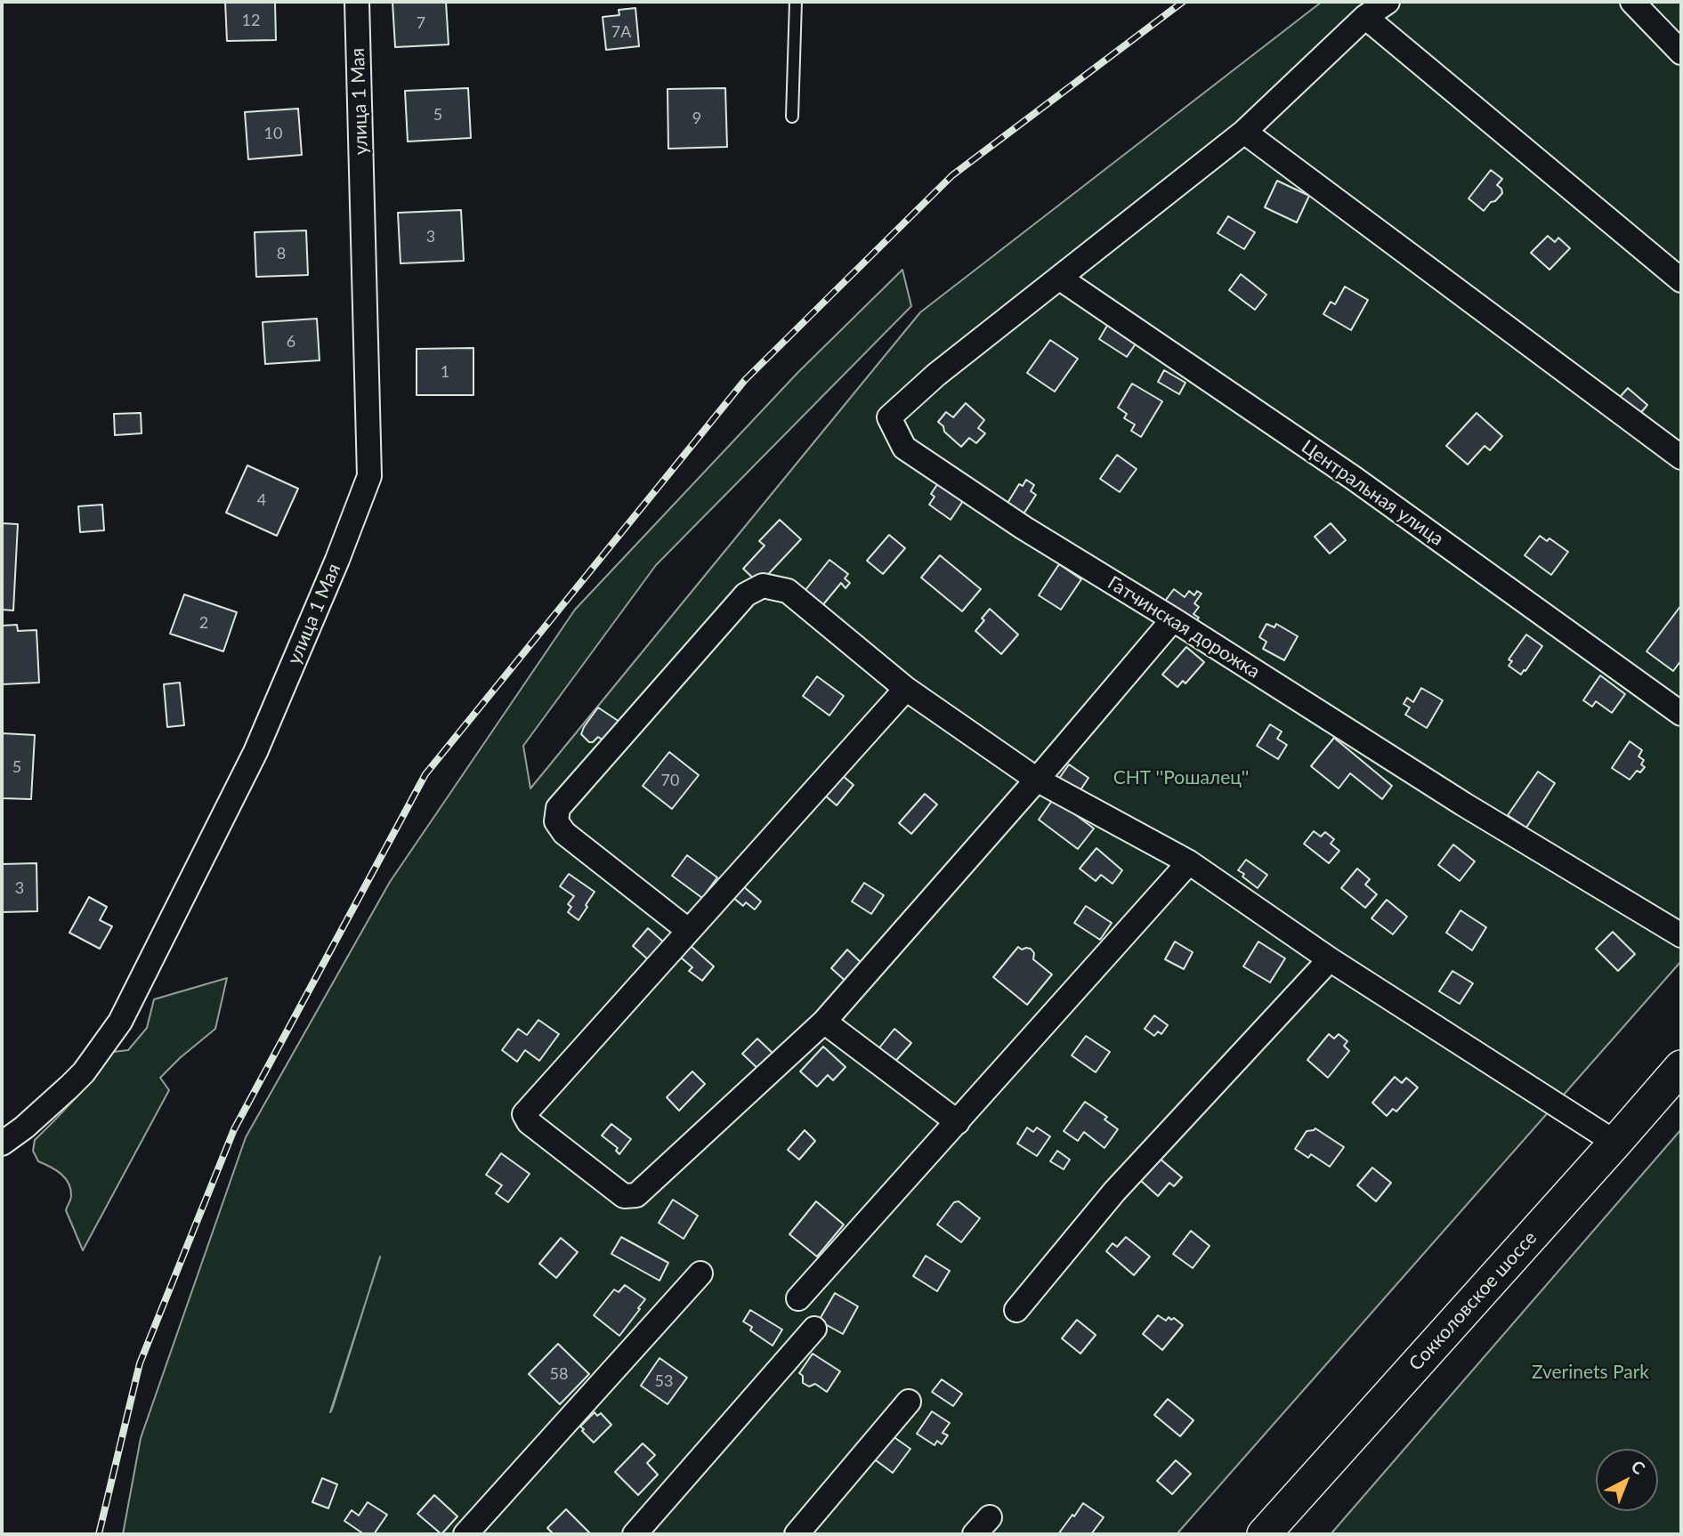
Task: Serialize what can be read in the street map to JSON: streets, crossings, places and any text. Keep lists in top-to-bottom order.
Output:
{
  "streets": {
    "main road": ["Сокколовское шоссе"],
    "street": ["улица 1 Мая", "Центральная улица", "Гатчинская дорожка"]
  },
  "crossings": [
    ["Центральная улица", "Гатчинская дорожка"]
  ],
  "parks": ["СНТ ''Рошалец''", "Zverinets Park"],
  "house_numbers": [
    "12",
    "7",
    "7А",
    "5",
    "9",
    "10",
    "3",
    "8",
    "6",
    "1",
    "4",
    "2",
    "5",
    "70",
    "3",
    "58",
    "53"
  ],
  "north": "top right"
}
